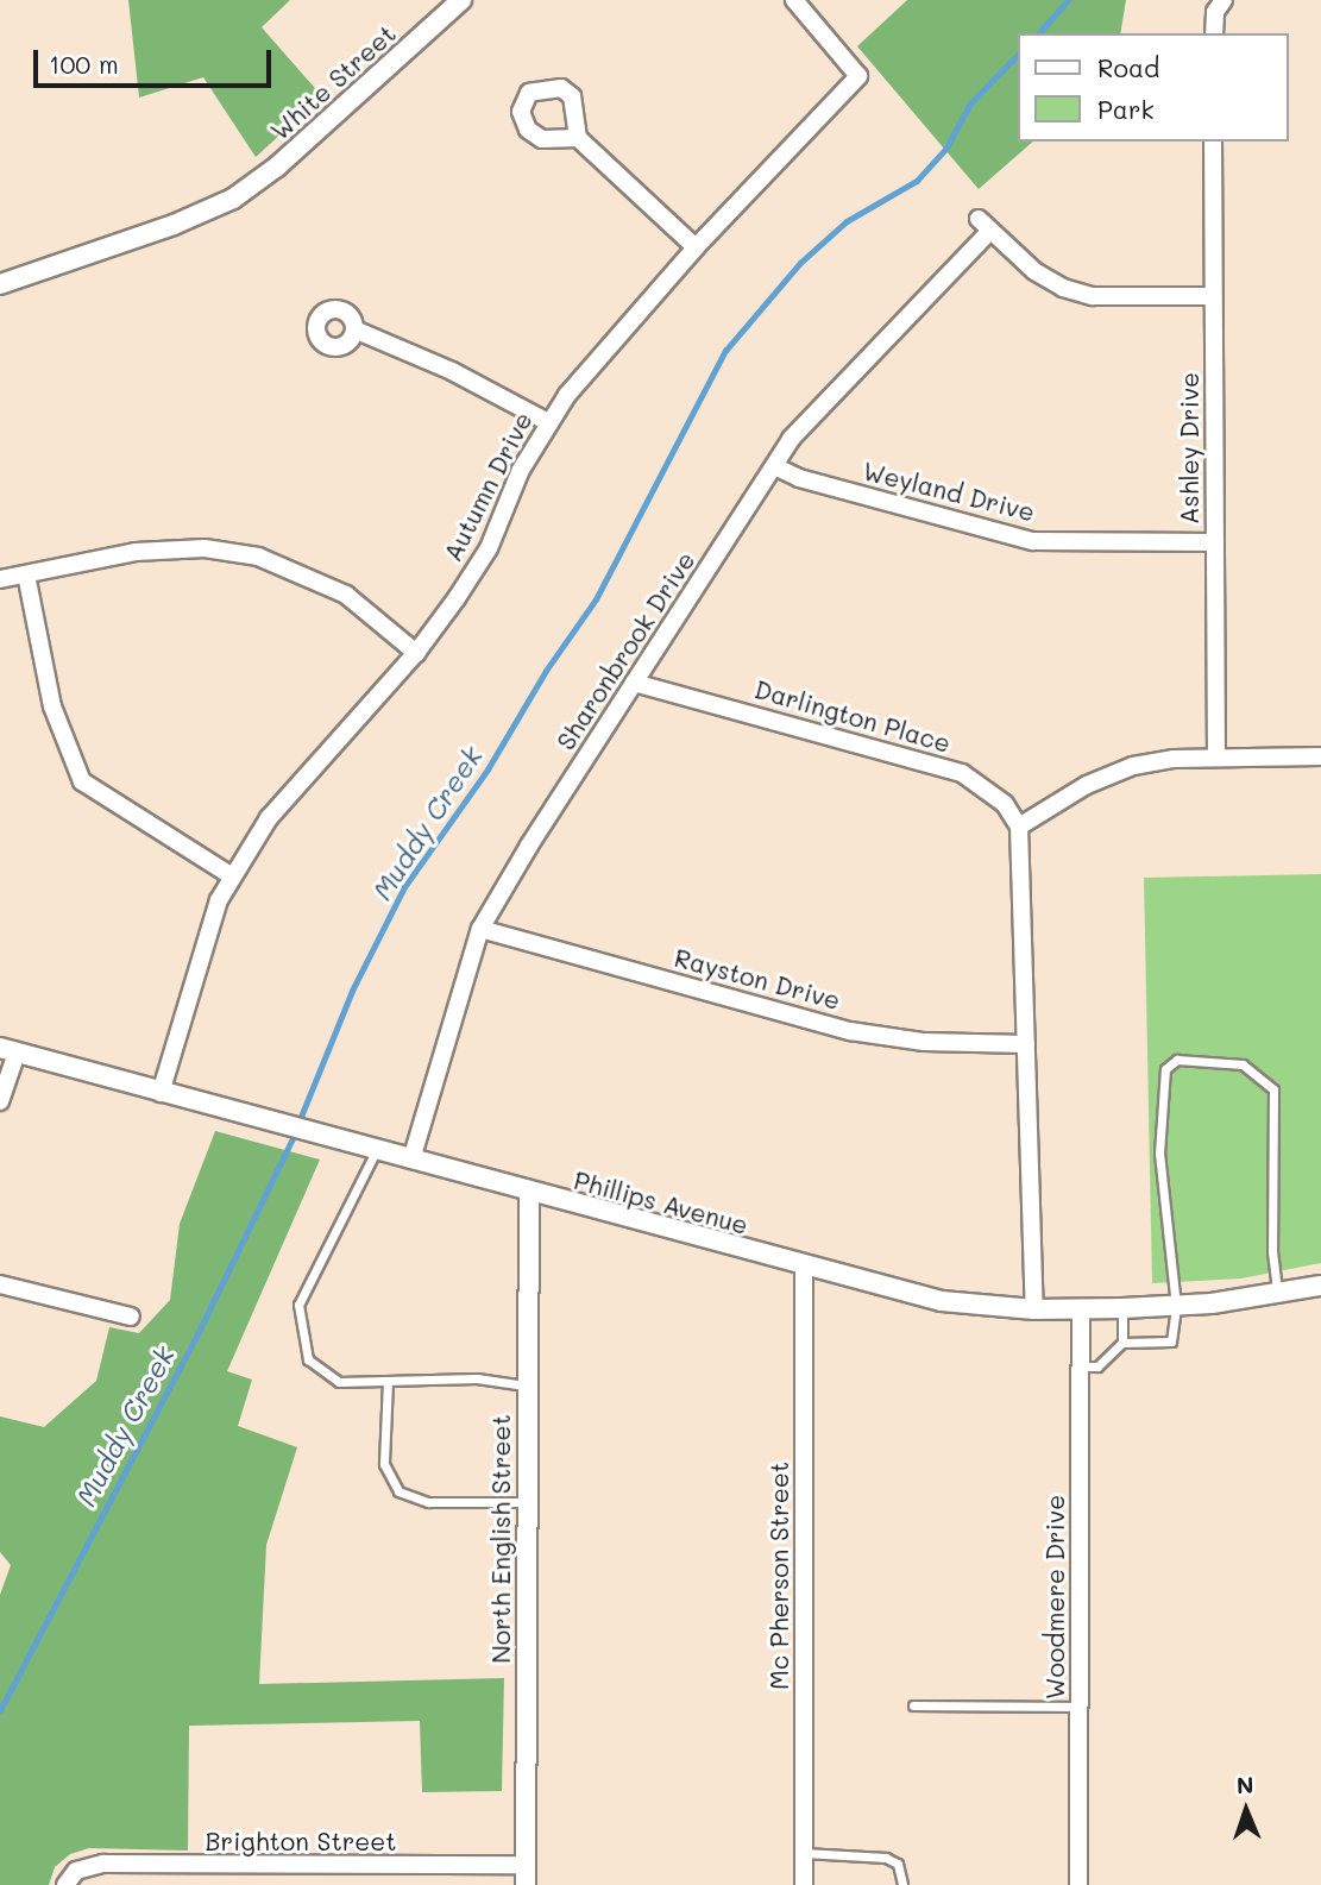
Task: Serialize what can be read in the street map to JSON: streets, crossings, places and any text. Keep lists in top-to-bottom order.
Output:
{
  "streets": {
    "street": [
      "White Street",
      "Ashley Drive",
      "Autumn Drive",
      "Weyland Drive",
      "Sharonbrook Drive",
      "Darlington Place",
      "Rayston Drive",
      "Phillips Avenue",
      "North English Street",
      "Mc Pherson Street",
      "Woodmere Drive",
      "Brighton Street"
    ]
  },
  "crossings": [
    ["Ashley Drive", "Weyland Drive"],
    ["Ashley Drive", "Sharonbrook Drive"],
    ["Autumn Drive", "Phillips Avenue"],
    ["Weyland Drive", "Sharonbrook Drive"],
    ["Sharonbrook Drive", "Darlington Place"],
    ["Sharonbrook Drive", "Rayston Drive"],
    ["Sharonbrook Drive", "Phillips Avenue"],
    ["Phillips Avenue", "North English Street"],
    ["Phillips Avenue", "Mc Pherson Street"],
    ["Phillips Avenue", "Woodmere Drive"],
    ["North English Street", "Brighton Street"]
  ],
  "water": ["Muddy Creek"],
  "legend": ["Road", "Park"],
  "scale_bar": "100 m",
  "north": "top"
}
